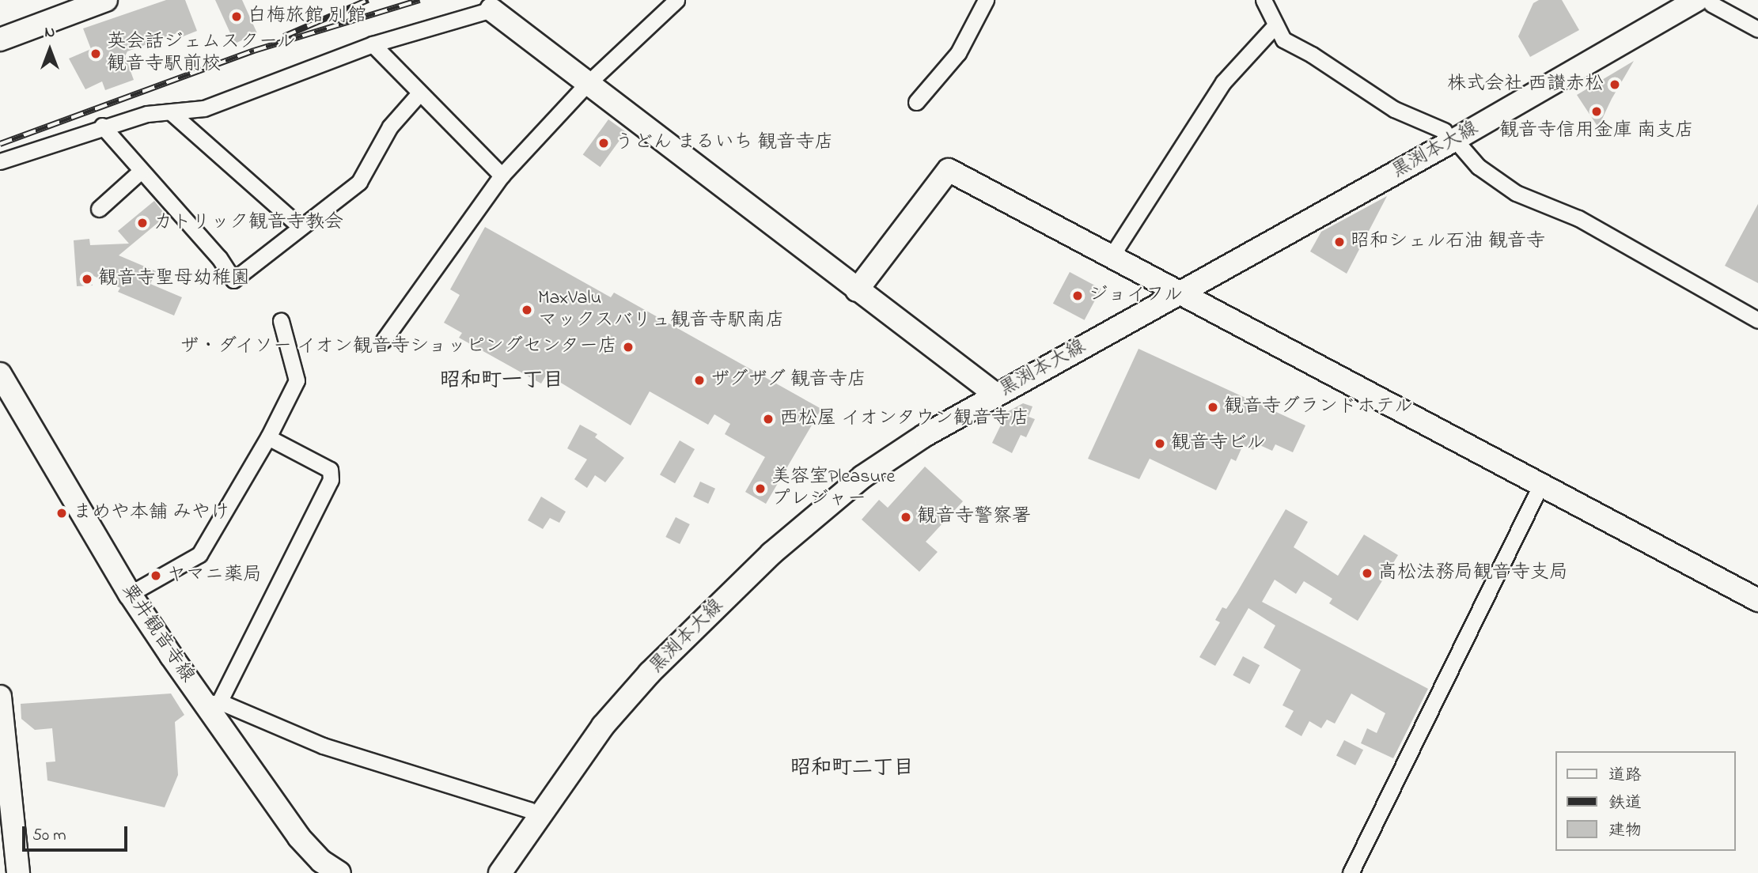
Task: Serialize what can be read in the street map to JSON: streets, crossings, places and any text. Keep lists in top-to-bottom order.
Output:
{
  "streets": {
    "main road": ["黒渕本大線", "粟井観音寺線"]
  },
  "districts": ["昭和町一丁目", "昭和町二丁目"],
  "places": [
    "白梅旅館 別館",
    "英会話ジェムスクール 観音寺駅前校",
    "株式会社 西讃赤松",
    "観音寺信用金庫 南支店",
    "うどん まるいち 観音寺店",
    "カトリック観音寺教会",
    "昭和シェル石油 観音寺",
    "観音寺聖母幼稚園",
    "ジョイフル",
    "MaxValu マックスバリュ観音寺駅南店",
    "ザ・ダイソー イオン観音寺ショッピングセンター店",
    "ザグザグ 観音寺店",
    "観音寺グランドホテル",
    "西松屋 イオンタウン観音寺店",
    "観音寺ビル",
    "美容室Pleasure プレジャー",
    "まめや本舗 みやけ",
    "観音寺警察署",
    "高松法務局観音寺支局",
    "ヤマニ薬局"
  ],
  "legend": ["道路", "鉄道", "建物"],
  "scale_bar": "50 m",
  "north": "top"
}
